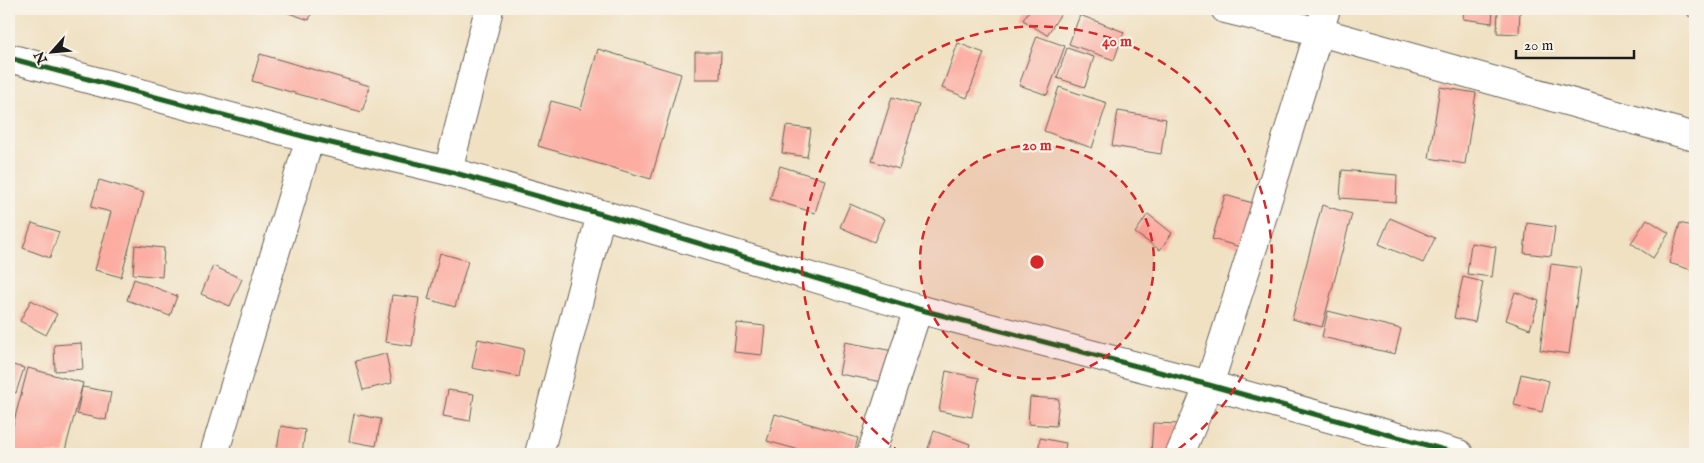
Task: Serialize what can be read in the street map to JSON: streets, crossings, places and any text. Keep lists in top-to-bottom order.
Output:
{
  "scale_bar": "20 m",
  "north": "bottom left",
  "rings": ["40 m", "20 m"]
}
